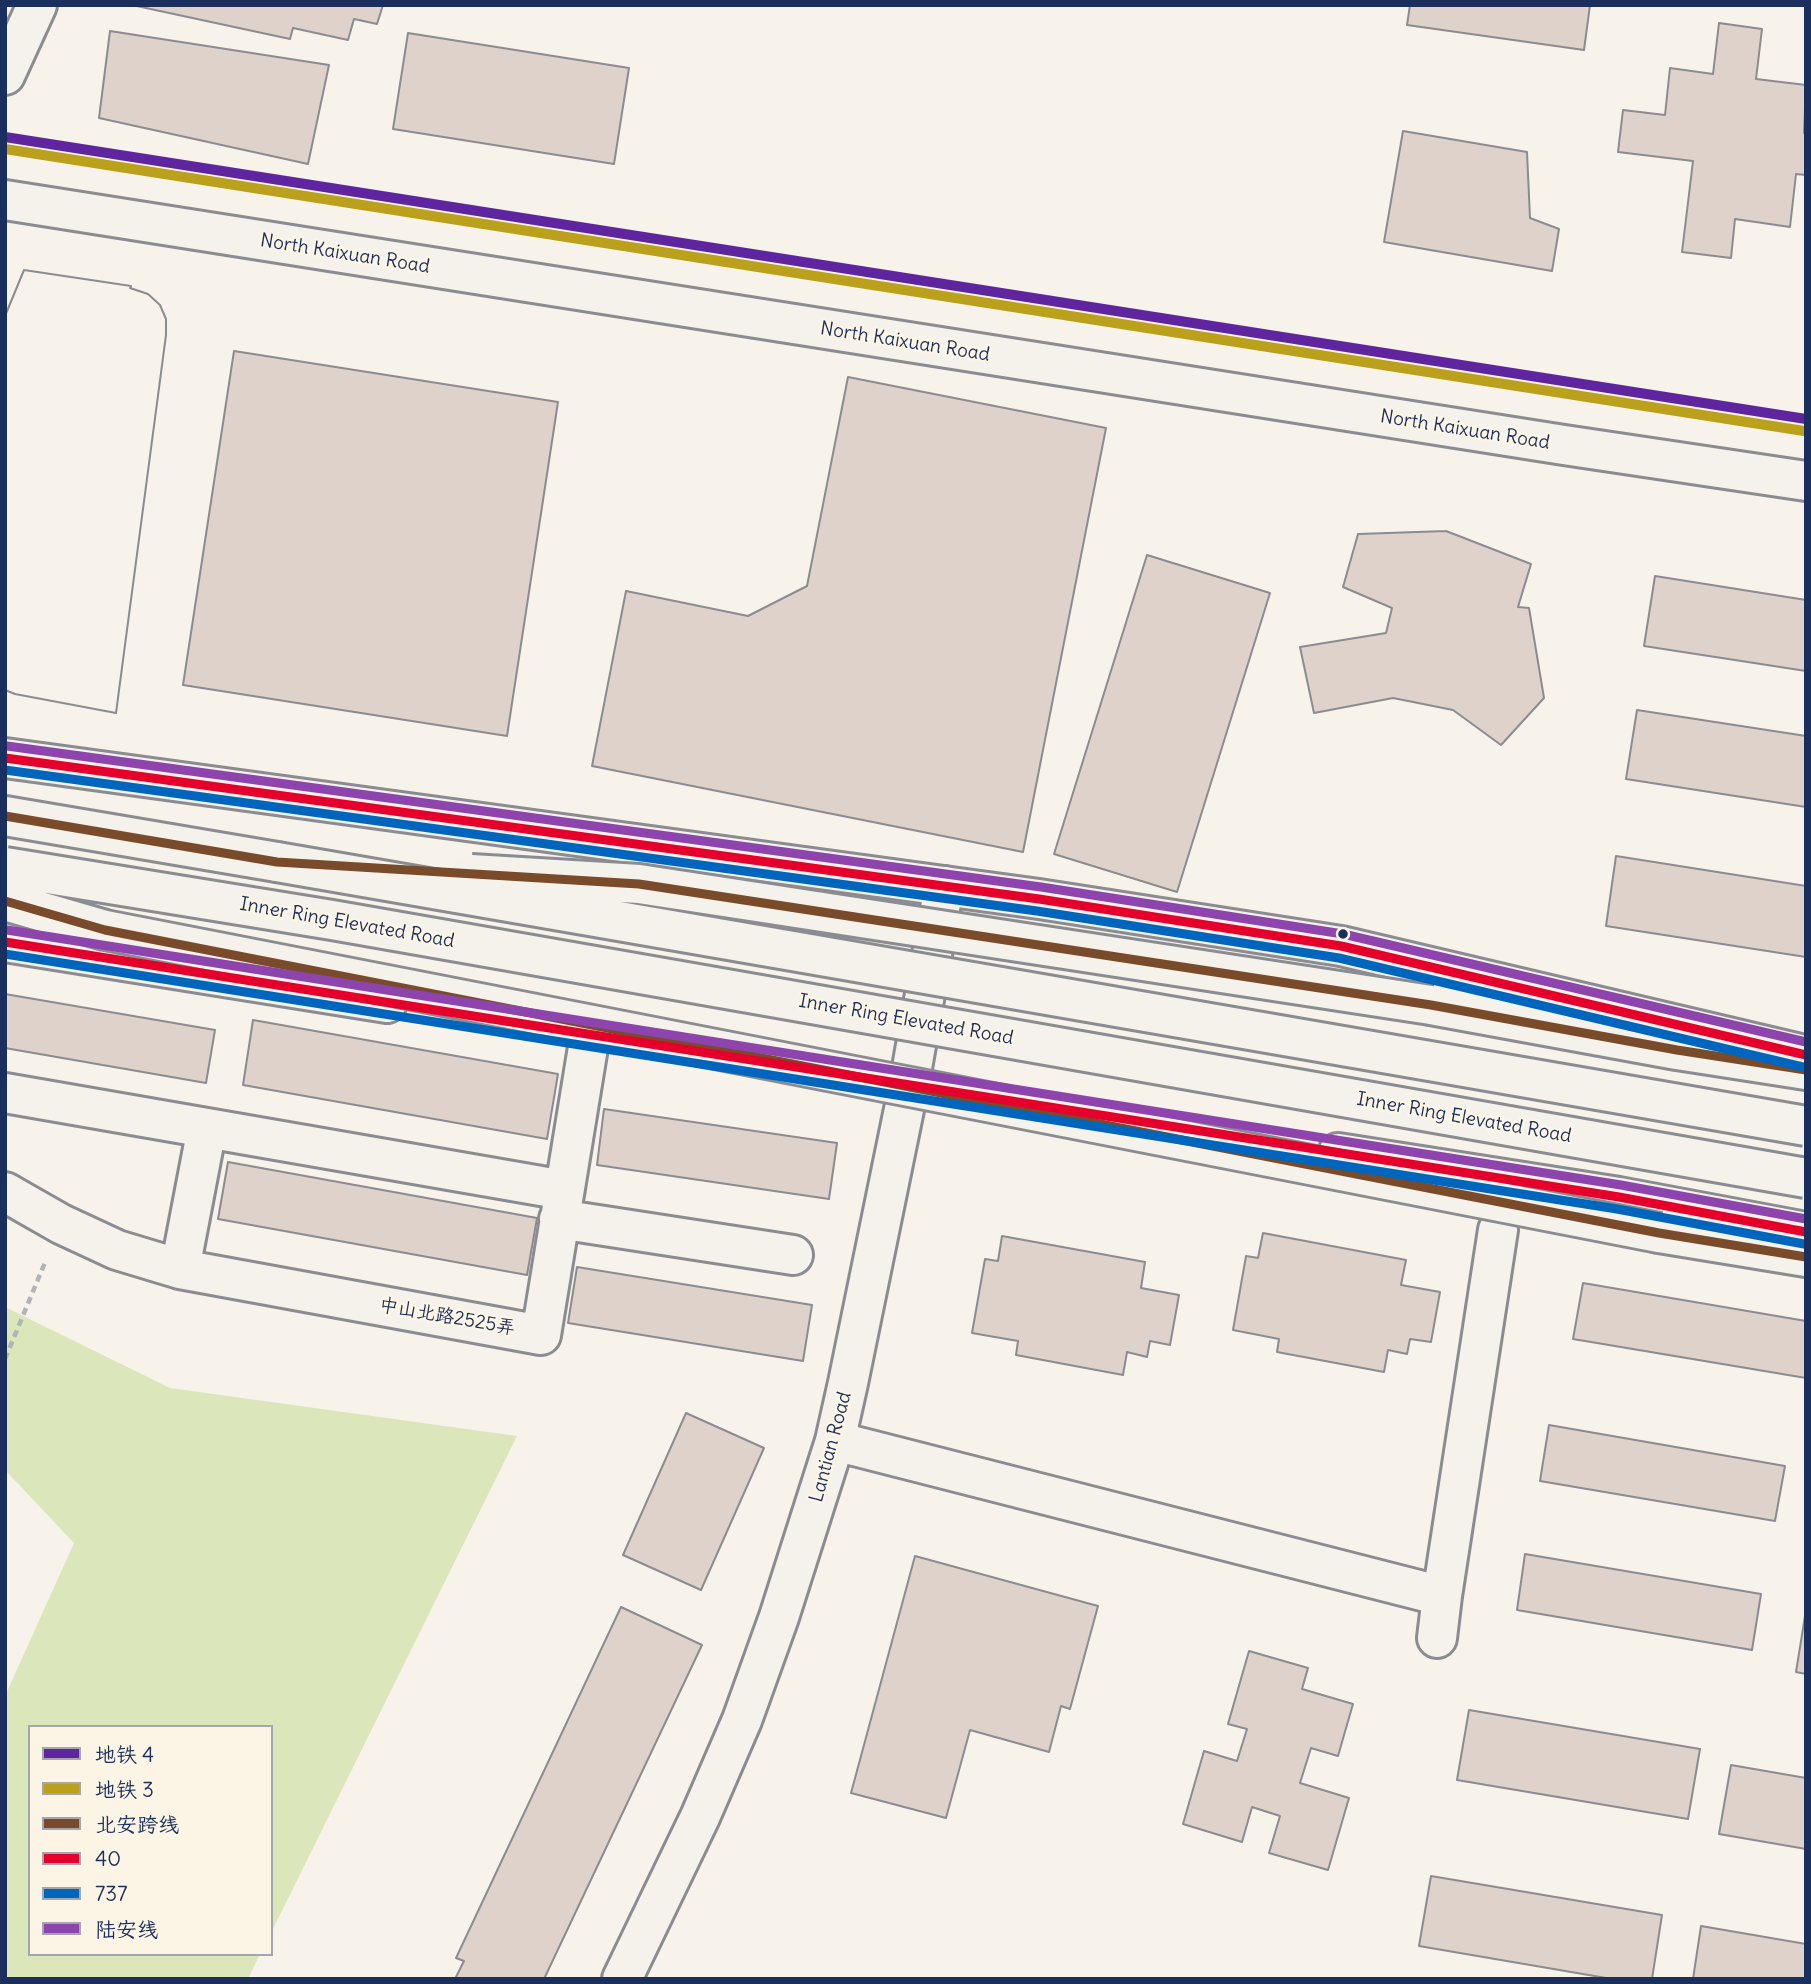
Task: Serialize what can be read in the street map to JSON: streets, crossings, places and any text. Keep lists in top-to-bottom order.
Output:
{
  "streets": {
    "main road": [
      "North Kaixuan Road",
      "Inner Ring Elevated Road",
      "中山北路2525弄",
      "Lantian Road"
    ]
  },
  "lines": [
    "metro line 4",
    "metro line 3",
    "transit line 陆安线",
    "transit line 40",
    "transit line 737",
    "transit line 北安跨线"
  ],
  "legend": [
    "地铁 4",
    "地铁 3",
    "北安跨线",
    "40",
    "737",
    "陆安线"
  ]
}
